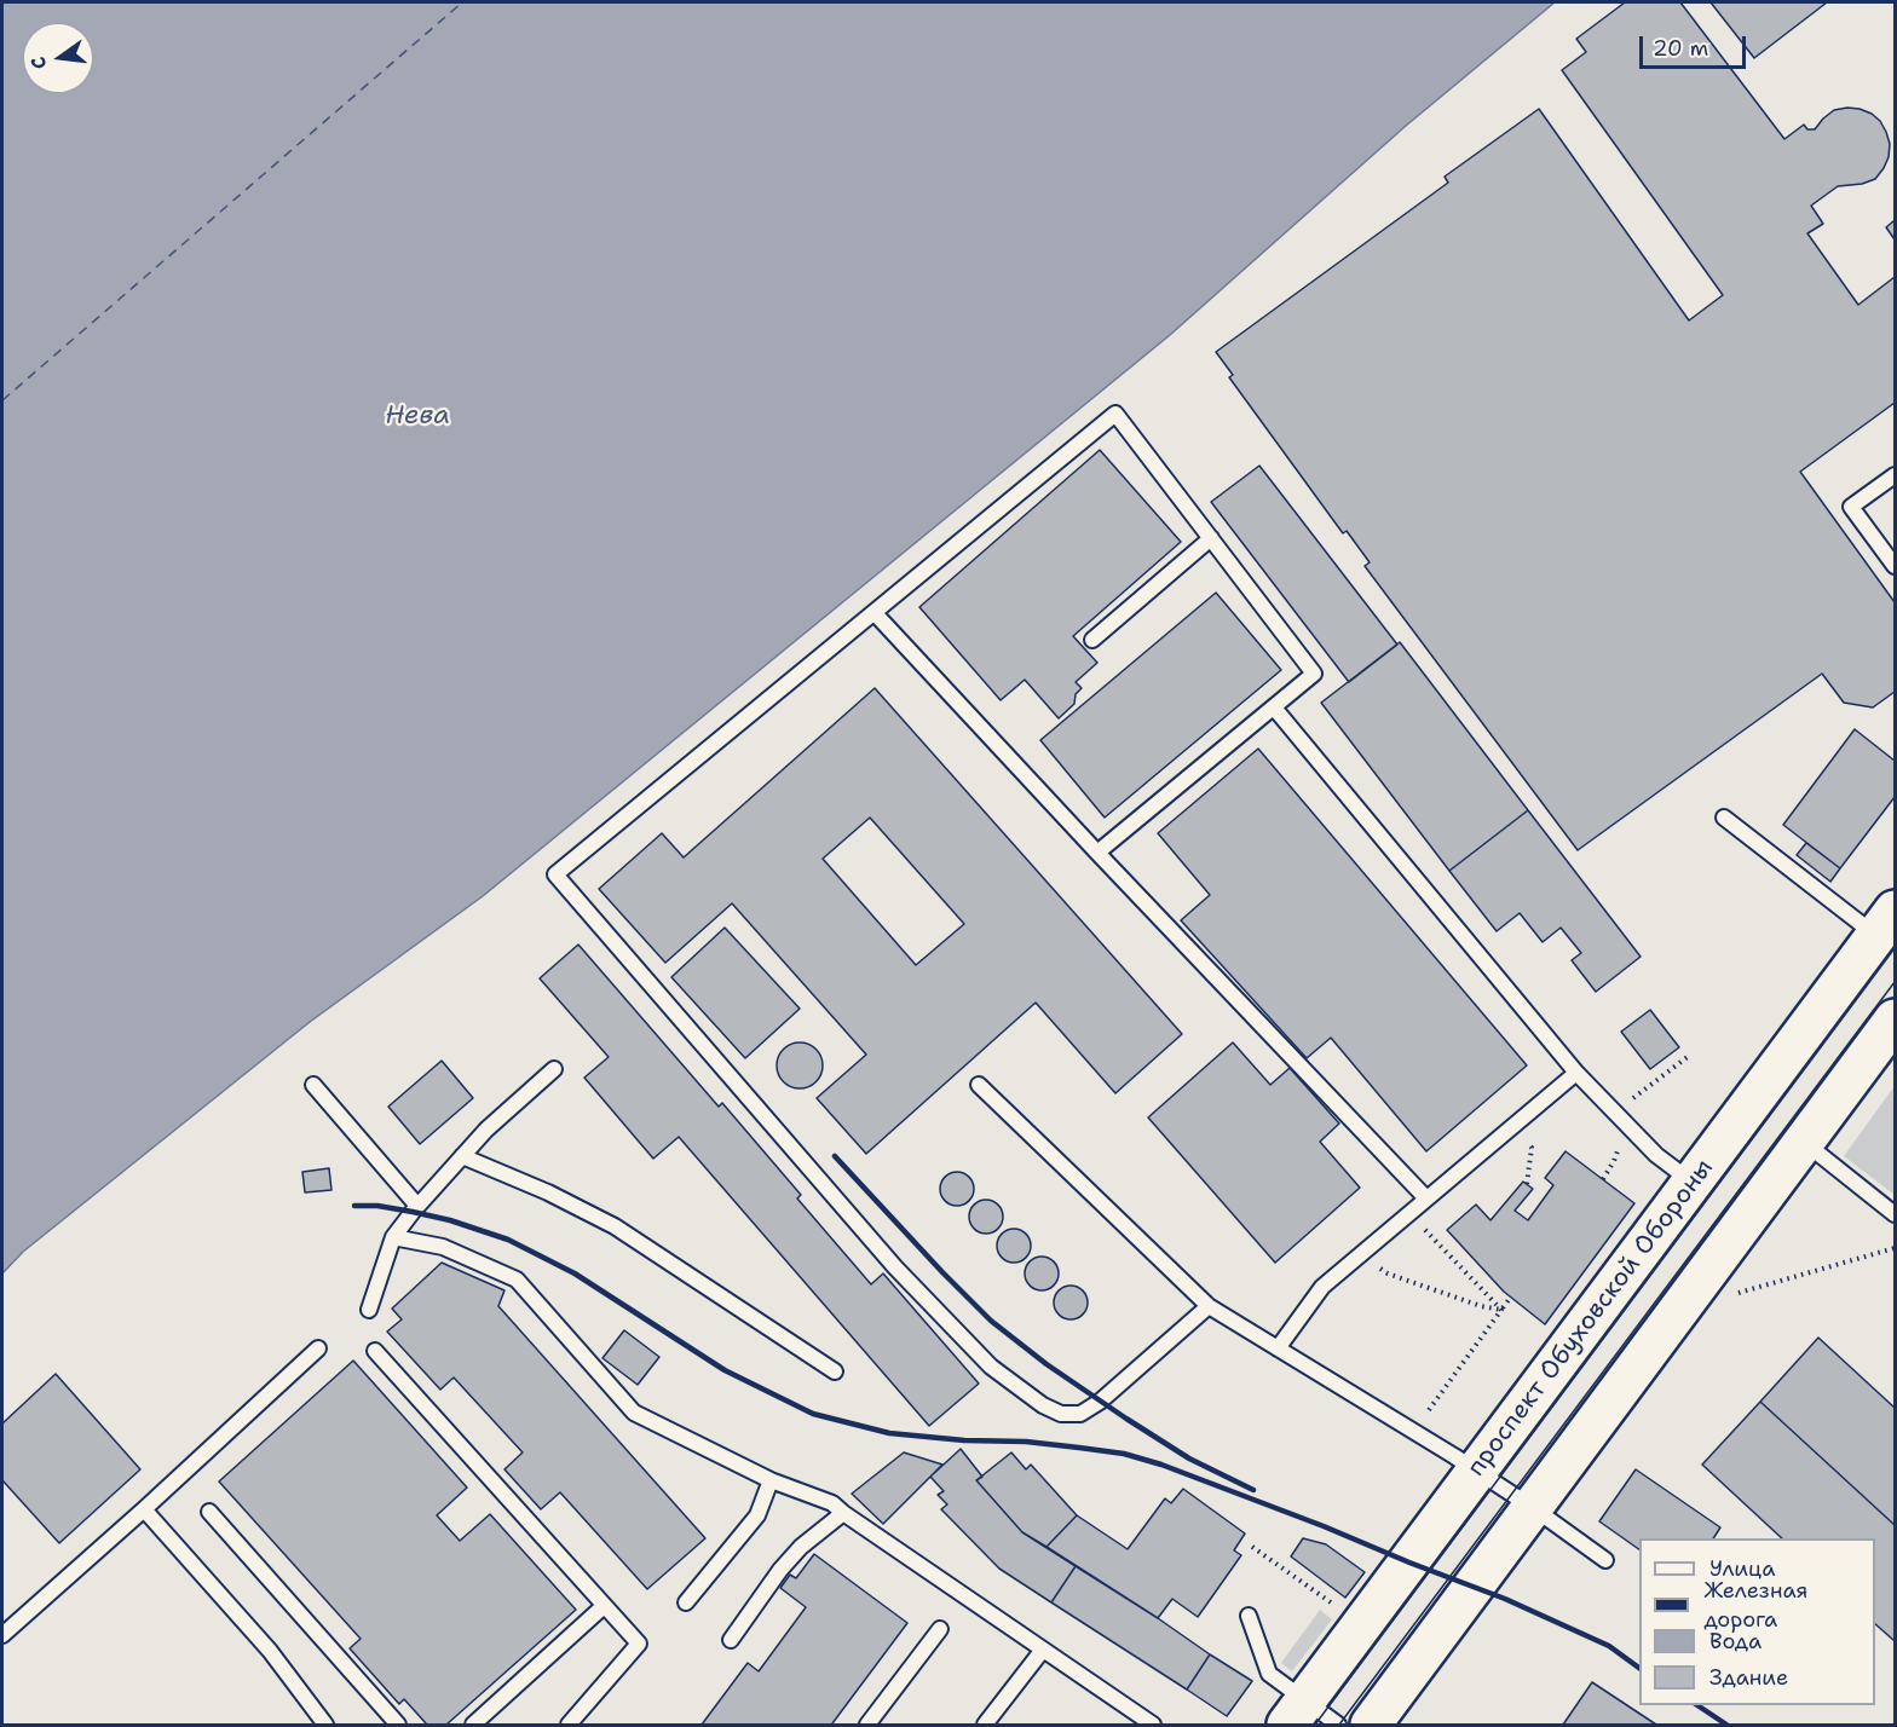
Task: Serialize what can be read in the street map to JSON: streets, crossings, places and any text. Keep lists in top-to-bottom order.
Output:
{
  "streets": {
    "main road": ["проспект Обуховской Обороны"]
  },
  "water": ["Нева"],
  "legend": [
    "Улица",
    "Железная дорога",
    "Вода",
    "Здание"
  ],
  "scale_bar": "20 m",
  "north": "left"
}
